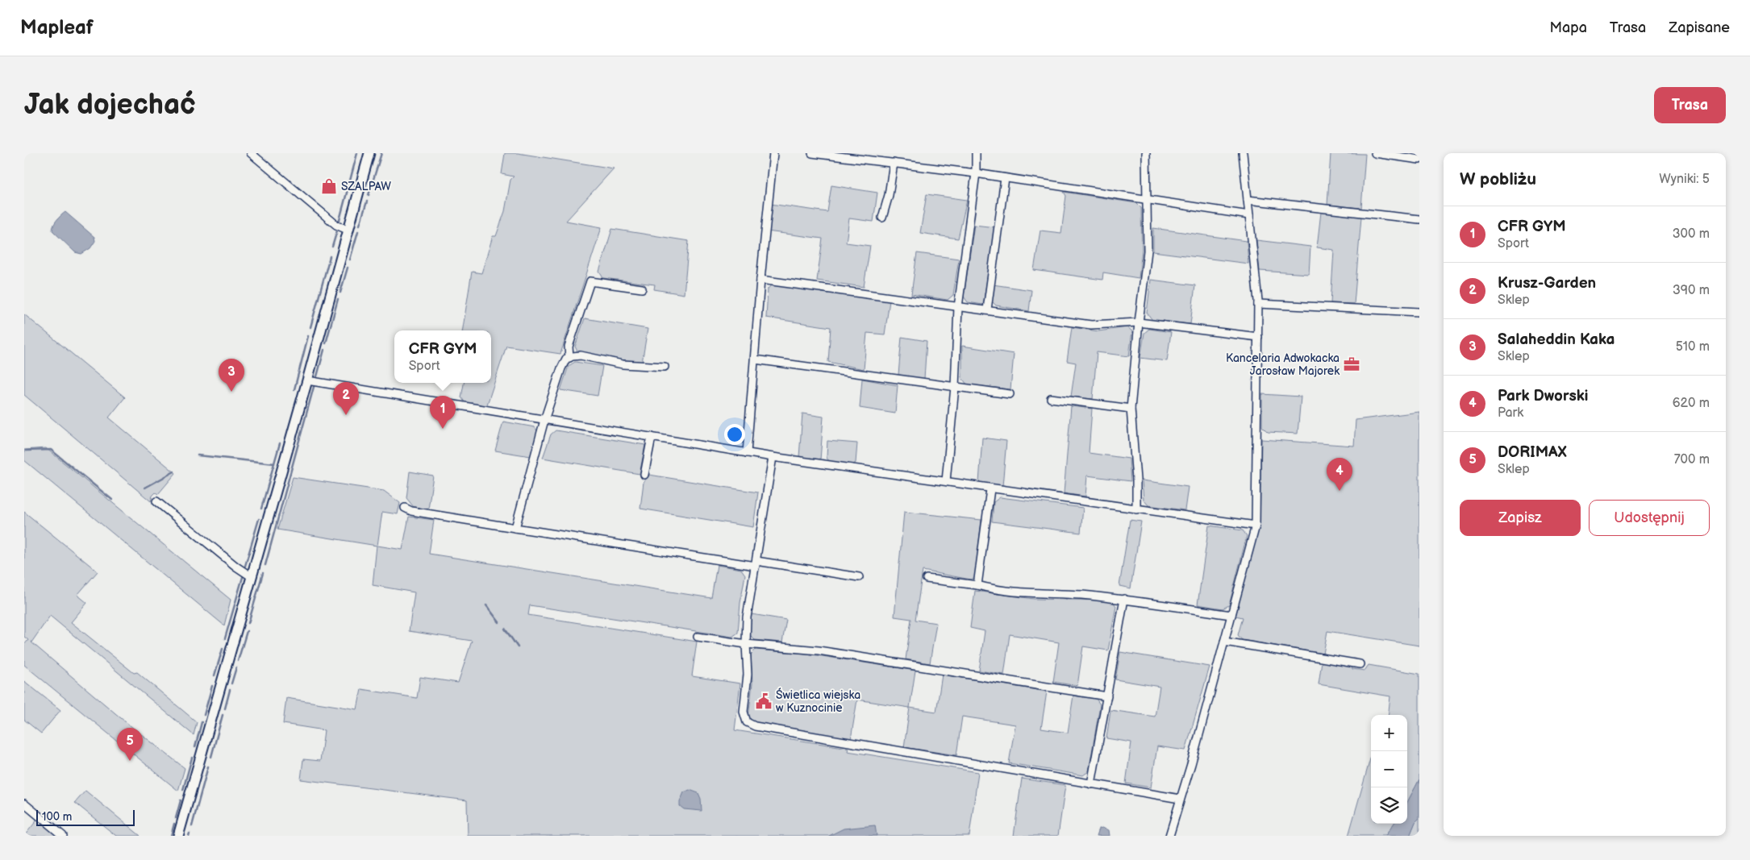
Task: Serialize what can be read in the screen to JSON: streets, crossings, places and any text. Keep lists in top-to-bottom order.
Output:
{
  "places": {
    "shop": ["SZALPAW"],
    "office": ["Kancelaria Adwokacka Jarosław Majorek"],
    "public building": ["Świetlica wiejska w Kuznocinie"]
  },
  "scale_bar": "100 m",
  "page": {
    "header": "Mapleaf",
    "nav": ["Mapa", "Trasa", "Zapisane"],
    "buttons": [
      "Trasa",
      ["Zapisz", "Udostępnij"]
    ],
    "title": "Jak dojechać",
    "heading": ["W pobliżu", "Wyniki: 5"],
    "list": [
      {
        "mark": "1",
        "name": "CFR GYM",
        "note": "Sport",
        "value": "300 m"
      },
      {
        "mark": "2",
        "name": "Krusz-Garden",
        "note": "Sklep",
        "value": "390 m"
      },
      {
        "mark": "3",
        "name": "Salaheddin Kaka",
        "note": "Sklep",
        "value": "510 m"
      },
      {
        "mark": "4",
        "name": "Park Dworski",
        "note": "Park",
        "value": "620 m"
      },
      {
        "mark": "5",
        "name": "DORIMAX",
        "note": "Sklep",
        "value": "700 m"
      }
    ],
    "popup": ["CFR GYM", "Sport"],
    "pins": [
      "3",
      "2",
      "1",
      "4",
      "5"
    ],
    "map_buttons": ["+", "−"],
    "scale": "100 m"
  }
}
